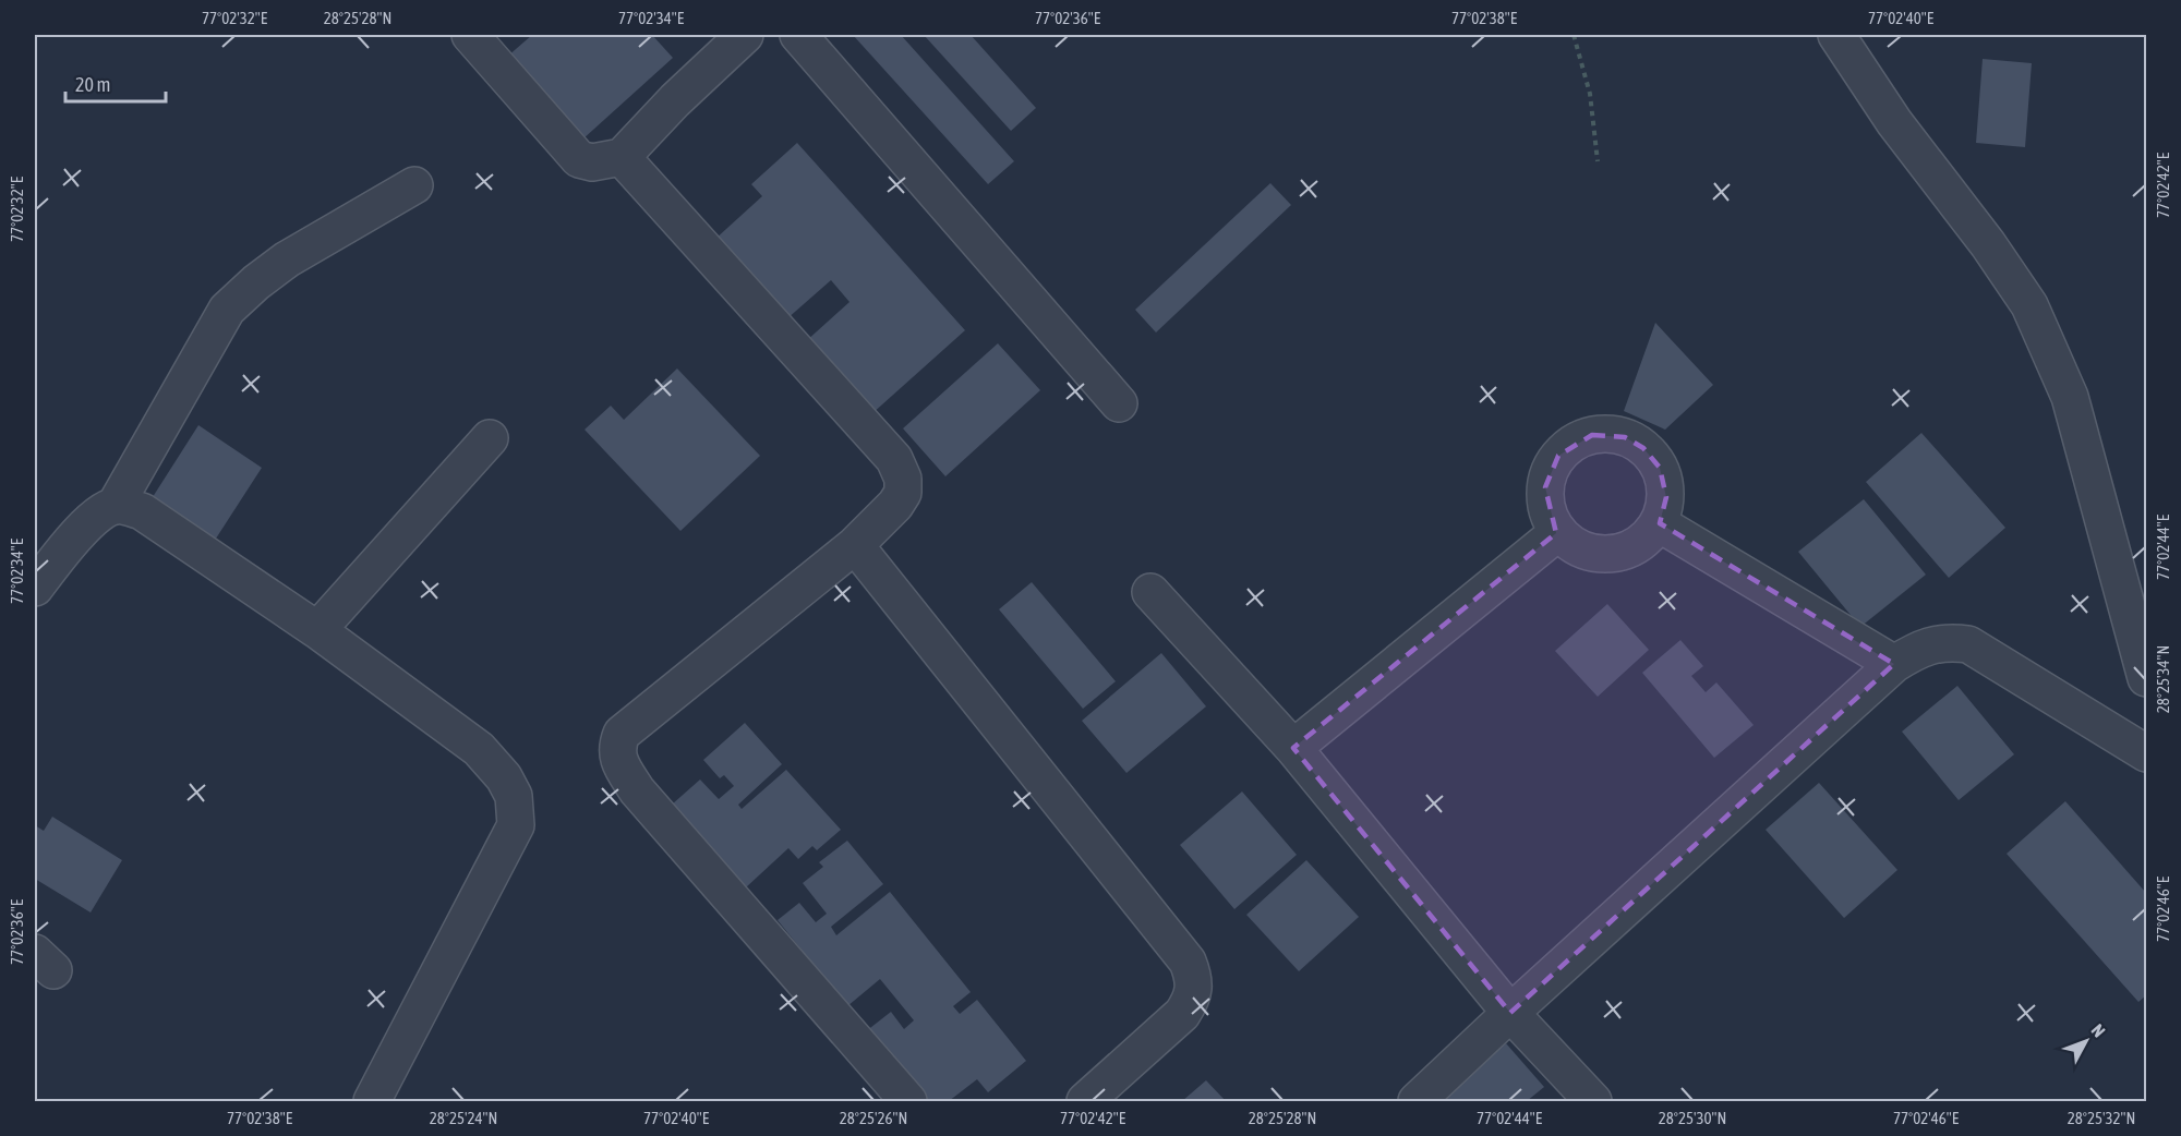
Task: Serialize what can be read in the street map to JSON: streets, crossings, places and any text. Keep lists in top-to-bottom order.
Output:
{
  "scale_bar": "20 m",
  "north": "top right",
  "coordinates": [
    "77°02'32\"E",
    "28°25'28\"N",
    "77°02'34\"E",
    "77°02'36\"E",
    "77°02'38\"E",
    "77°02'40\"E",
    "77°02'42\"E",
    "77°02'44\"E",
    "28°25'34\"N",
    "77°02'46\"E",
    "28°25'24\"N",
    "28°25'26\"N",
    "28°25'30\"N",
    "28°25'32\"N"
  ]
}
